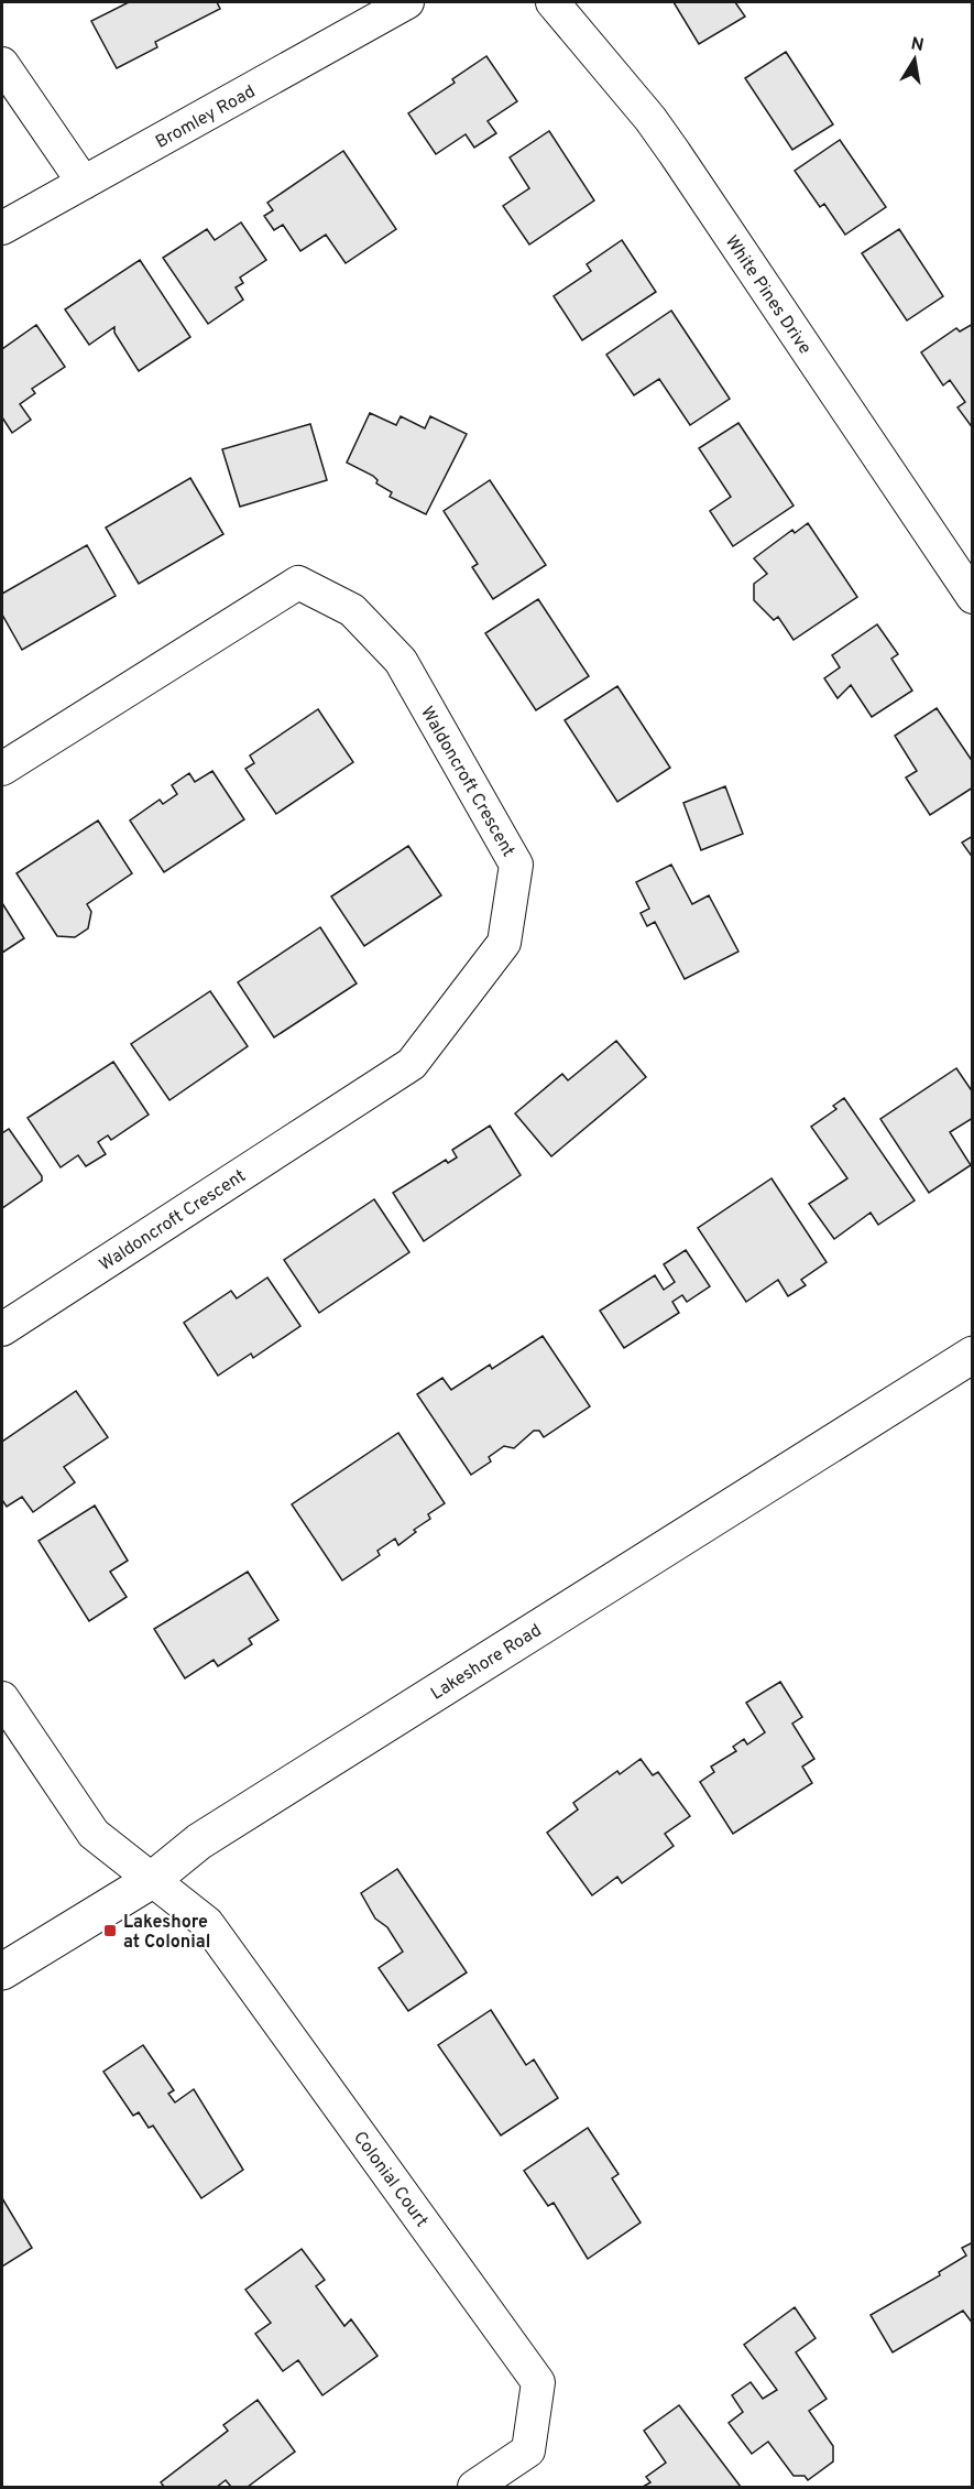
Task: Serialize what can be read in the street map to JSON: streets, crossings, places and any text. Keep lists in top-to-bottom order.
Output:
{
  "streets": {
    "main road": ["Lakeshore Road"],
    "street": [
      "Bromley Road",
      "White Pines Drive",
      "Waldoncroft Crescent",
      "Colonial Court"
    ]
  },
  "crossings": [
    ["Lakeshore Road", "Colonial Court"]
  ],
  "places": {
    "transit": ["Lakeshore at Colonial"]
  },
  "north": "top"
}
